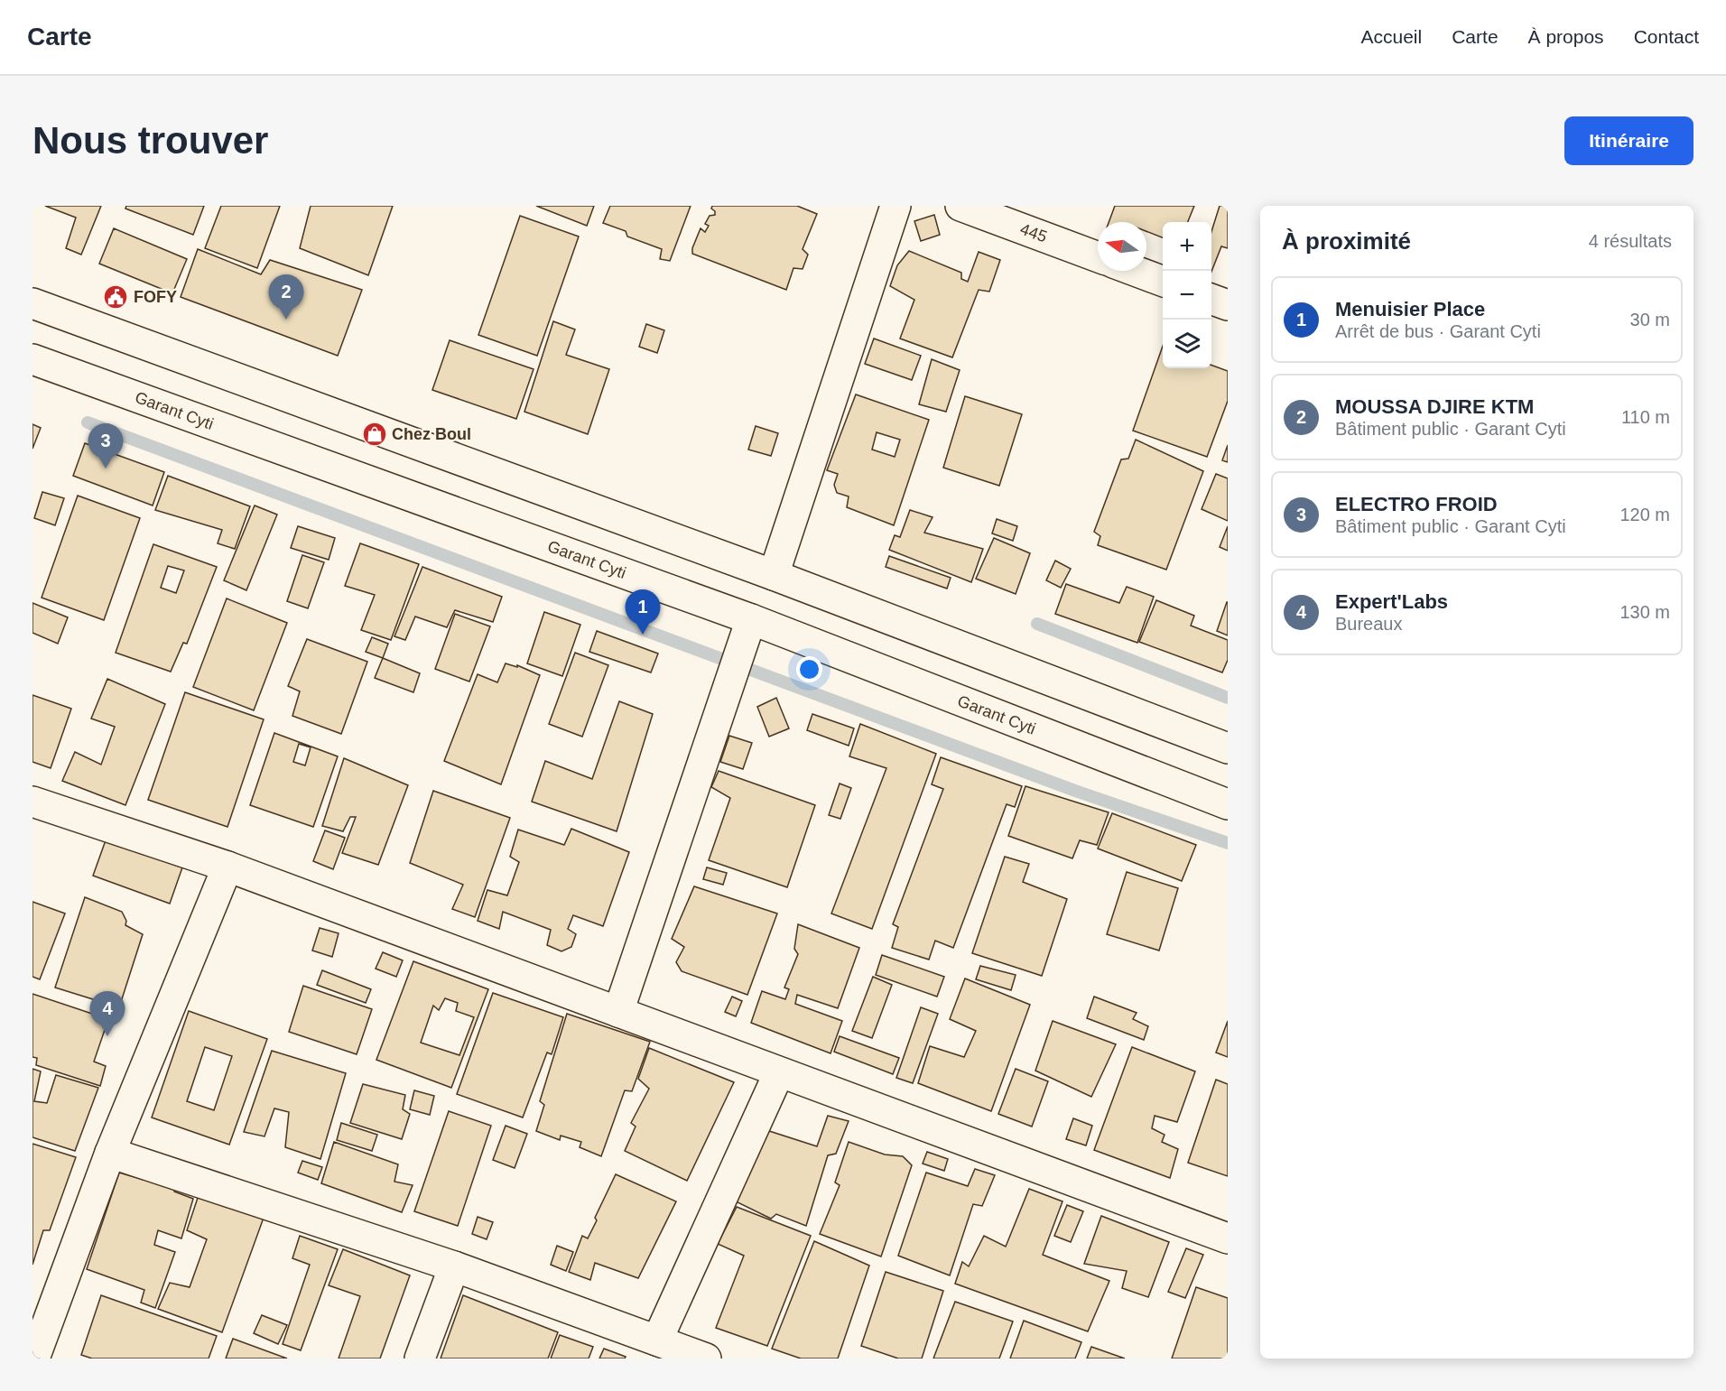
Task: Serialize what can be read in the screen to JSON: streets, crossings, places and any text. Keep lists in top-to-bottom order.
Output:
{
  "streets": {
    "street": ["445", "Garant Cyti"]
  },
  "places": {
    "public building": ["FOFY"],
    "shop": ["Chez Boul"]
  },
  "north": "left",
  "page": {
    "header": "Carte",
    "nav": [
      "Accueil",
      "Carte",
      "À propos",
      "Contact"
    ],
    "buttons": "Itinéraire",
    "title": "Nous trouver",
    "heading": ["À proximité", "4 résultats"],
    "map_buttons": ["+", "−"],
    "pins": [
      "2",
      "3",
      "1",
      "4"
    ],
    "list": [
      {
        "mark": "1",
        "name": "Menuisier Place",
        "note": "Arrêt de bus · Garant Cyti",
        "value": "30 m"
      },
      {
        "mark": "2",
        "name": "MOUSSA DJIRE KTM",
        "note": "Bâtiment public · Garant Cyti",
        "value": "110 m"
      },
      {
        "mark": "3",
        "name": "ELECTRO FROID",
        "note": "Bâtiment public · Garant Cyti",
        "value": "120 m"
      },
      {
        "mark": "4",
        "name": "Expert'Labs",
        "note": "Bureaux",
        "value": "130 m"
      }
    ]
  }
}
